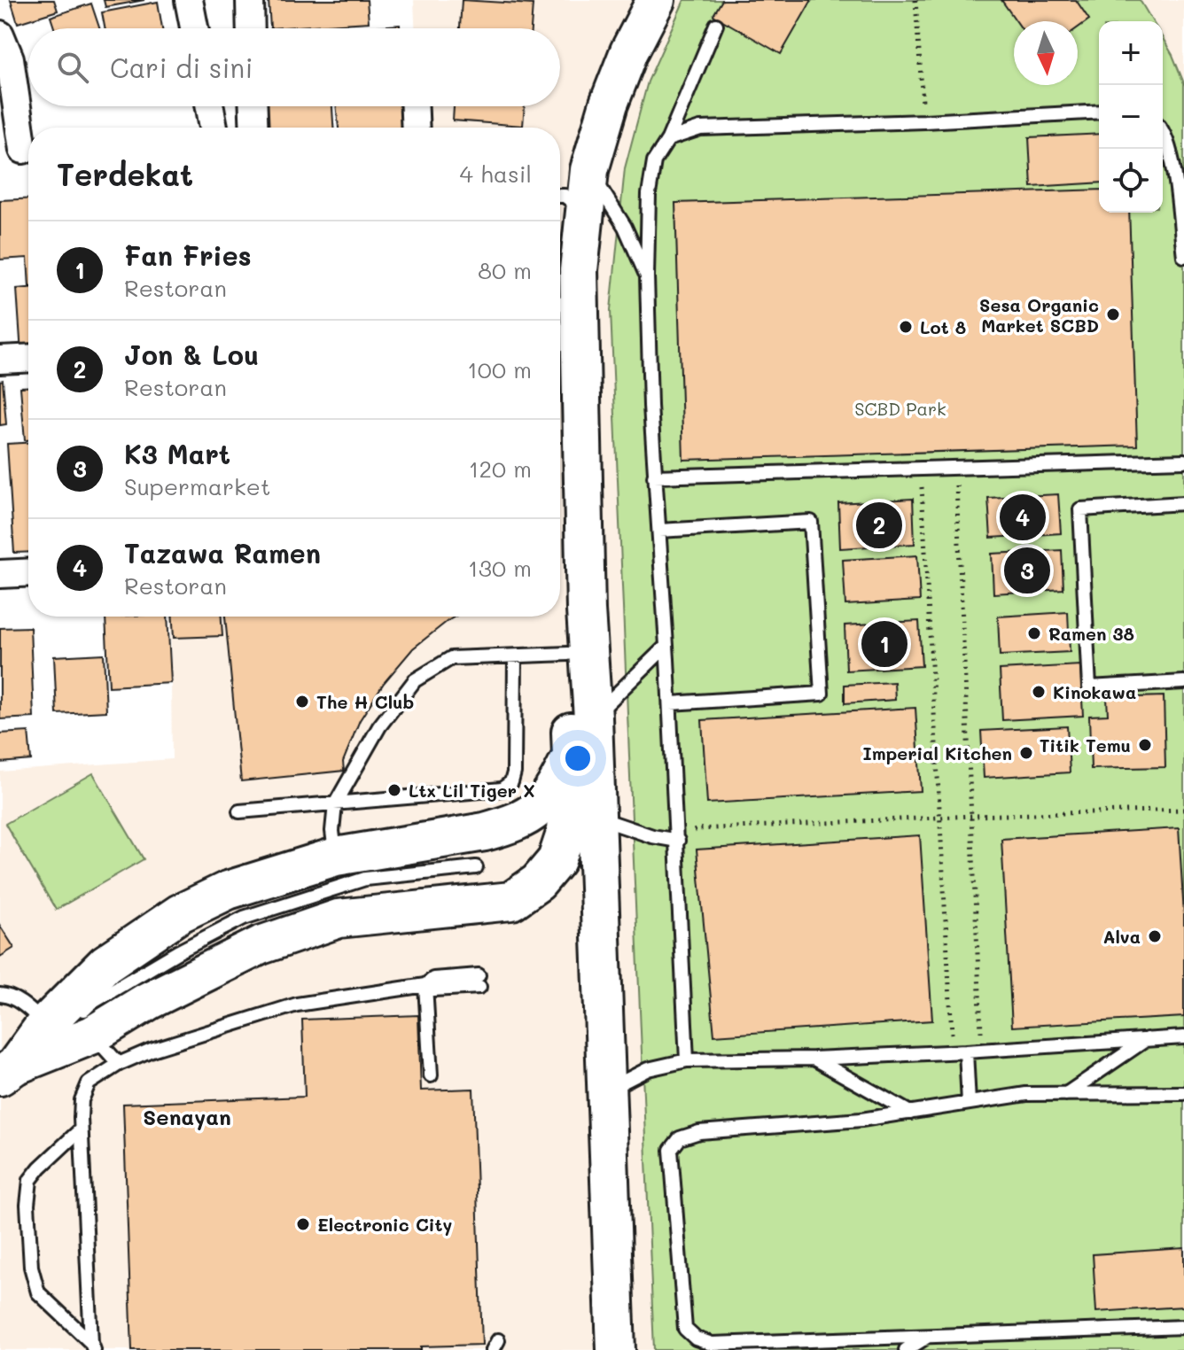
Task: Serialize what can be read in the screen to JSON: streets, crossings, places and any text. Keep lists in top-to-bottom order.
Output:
{
  "districts": ["Senayan"],
  "parks": ["SCBD Park"],
  "places": [
    "Sesa Organic Market SCBD",
    "Lot 8",
    "Ramen 38",
    "Kinokawa",
    "The H Club",
    "Titik Temu",
    "Imperial Kitchen",
    "Ltx Lil Tiger X",
    "Alva",
    "Electronic City"
  ],
  "north": "bottom",
  "page": {
    "map_buttons": ["+", "−"],
    "search": "Cari di sini",
    "heading": ["Terdekat", "4 hasil"],
    "list": [
      {
        "mark": "1",
        "name": "Fan Fries",
        "note": "Restoran",
        "value": "80 m"
      },
      {
        "mark": "2",
        "name": "Jon & Lou",
        "note": "Restoran",
        "value": "100 m"
      },
      {
        "mark": "3",
        "name": "K3 Mart",
        "note": "Supermarket",
        "value": "120 m"
      },
      {
        "mark": "4",
        "name": "Tazawa Ramen",
        "note": "Restoran",
        "value": "130 m"
      }
    ],
    "pins": [
      "4",
      "2",
      "3",
      "1"
    ]
  }
}
